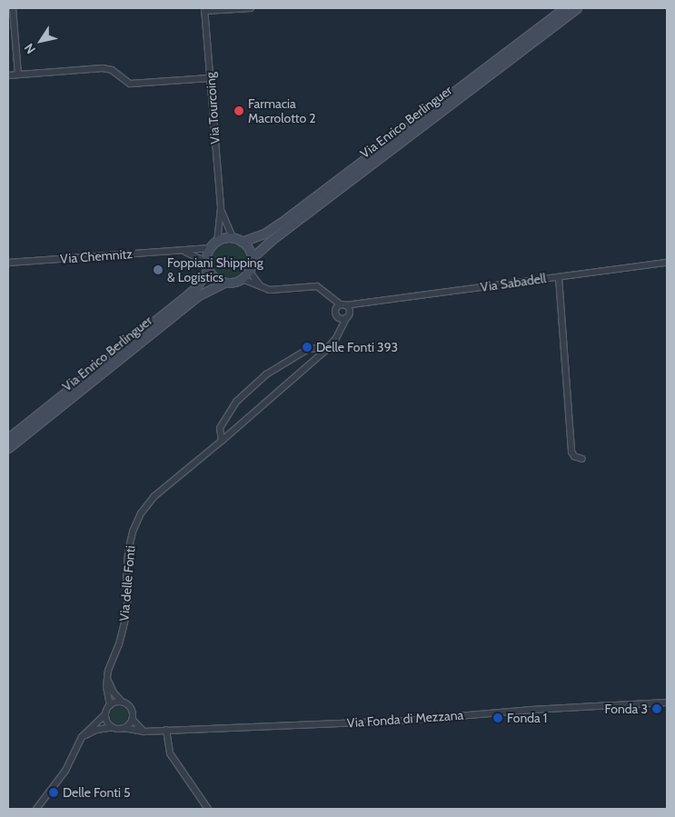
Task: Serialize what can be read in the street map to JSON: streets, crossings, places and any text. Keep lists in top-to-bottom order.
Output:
{
  "streets": {
    "main road": ["Via Enrico Berlinguer"],
    "street": [
      "Via Tourcoing",
      "Via Chemnitz",
      "Via Sabadell",
      "Via delle Fonti",
      "Via Fonda di Mezzana"
    ]
  },
  "crossings": [
    ["Via Tourcoing", "Via Enrico Berlinguer"],
    ["Via Tourcoing", "Via Chemnitz"],
    ["Via Enrico Berlinguer", "Via Chemnitz"],
    ["Via delle Fonti", "Via Fonda di Mezzana"]
  ],
  "places": [
    "Farmacia Macrolotto 2",
    "Foppiani Shipping & Logistics",
    "Delle Fonti 393",
    "Fonda 3",
    "Fonda 1",
    "Delle Fonti 5"
  ],
  "north": "bottom left"
}
